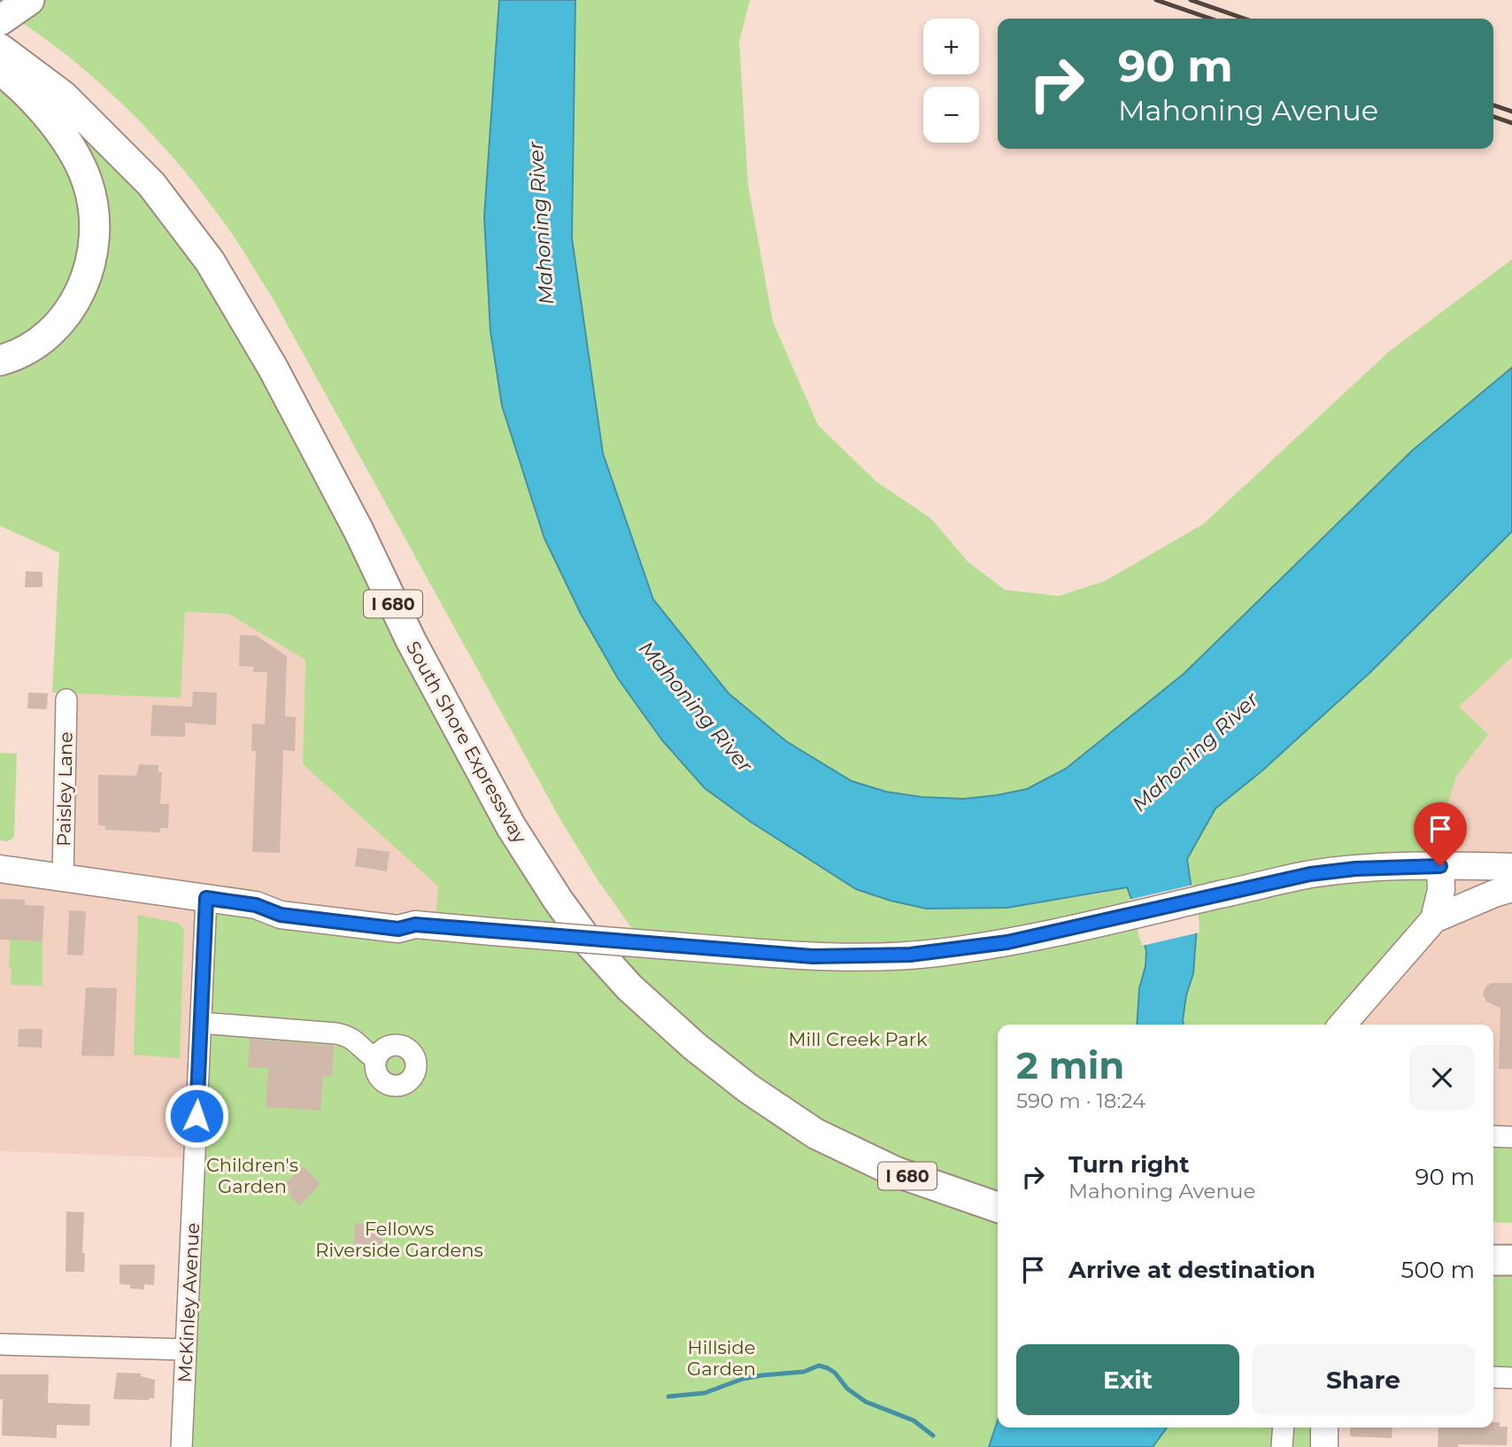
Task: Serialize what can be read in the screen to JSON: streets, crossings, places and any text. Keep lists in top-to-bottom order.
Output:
{
  "streets": {
    "highway": ["I 680", "South Shore Expressway"],
    "street": ["Paisley Lane", "McKinley Avenue"]
  },
  "water": ["Mahoning River"],
  "parks": [
    "Mill Creek Park",
    "Children's Garden",
    "Fellows Riverside Gardens",
    "Hillside Garden"
  ],
  "page": {
    "map_buttons": ["+", "−"],
    "turn": ["90 m", "Mahoning Avenue"],
    "heading": ["2 min", "590 m · 18:24"],
    "list": [
      {
        "name": "Turn right",
        "note": "Mahoning Avenue",
        "value": "90 m"
      },
      {
        "name": "Arrive at destination",
        "value": "500 m"
      }
    ],
    "buttons": ["Exit", "Share"]
  }
}
